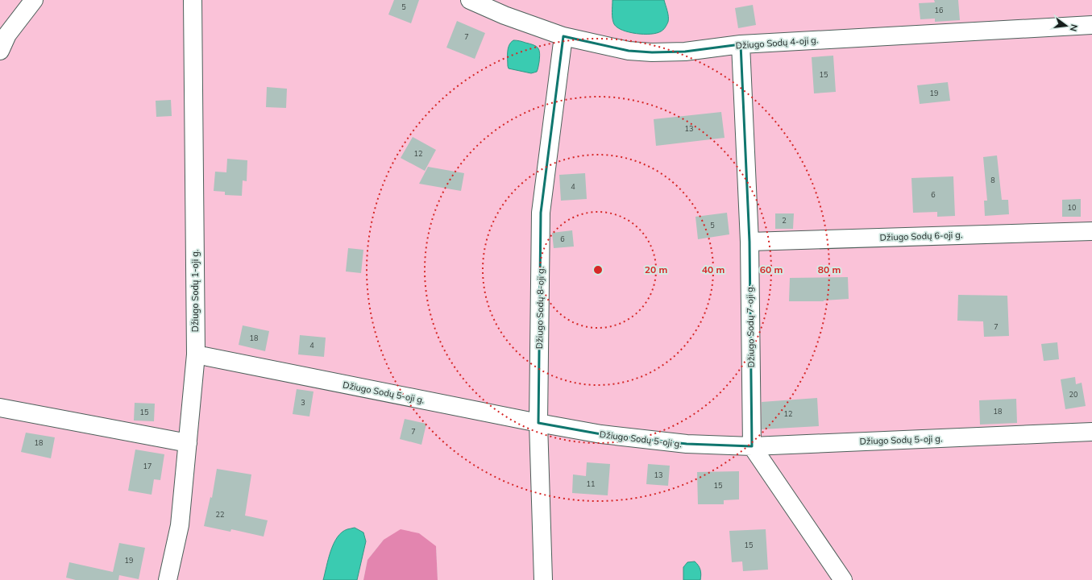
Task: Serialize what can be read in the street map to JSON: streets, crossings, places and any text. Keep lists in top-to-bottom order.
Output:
{
  "streets": {
    "street": [
      "Džiugo Sodų 4-oji g.",
      "Džiugo Sodų 6-oji g.",
      "Džiugo Sodų 1-oji g.",
      "Džiugo Sodų 8-oji g.",
      "Džiugo Sodų 7-oji g.",
      "Džiugo Sodų 5-oji g."
    ]
  },
  "crossings": [
    ["Džiugo Sodų 4-oji g.", "Džiugo Sodų 8-oji g."],
    ["Džiugo Sodų 4-oji g.", "Džiugo Sodų 7-oji g."],
    ["Džiugo Sodų 6-oji g.", "Džiugo Sodų 7-oji g."],
    ["Džiugo Sodų 1-oji g.", "Džiugo Sodų 5-oji g."],
    ["Džiugo Sodų 8-oji g.", "Džiugo Sodų 5-oji g."],
    ["Džiugo Sodų 7-oji g.", "Džiugo Sodų 5-oji g."]
  ],
  "house_numbers": [
    "5",
    "16",
    "7",
    "15",
    "19",
    "13",
    "12",
    "8",
    "4",
    "6",
    "10",
    "2",
    "5",
    "6",
    "7",
    "18",
    "4",
    "20",
    "3",
    "18",
    "15",
    "12",
    "7",
    "18",
    "17",
    "13",
    "11",
    "15",
    "22",
    "15",
    "19"
  ],
  "north": "right",
  "rings": [
    "20 m",
    "40 m",
    "60 m",
    "80 m"
  ]
}
